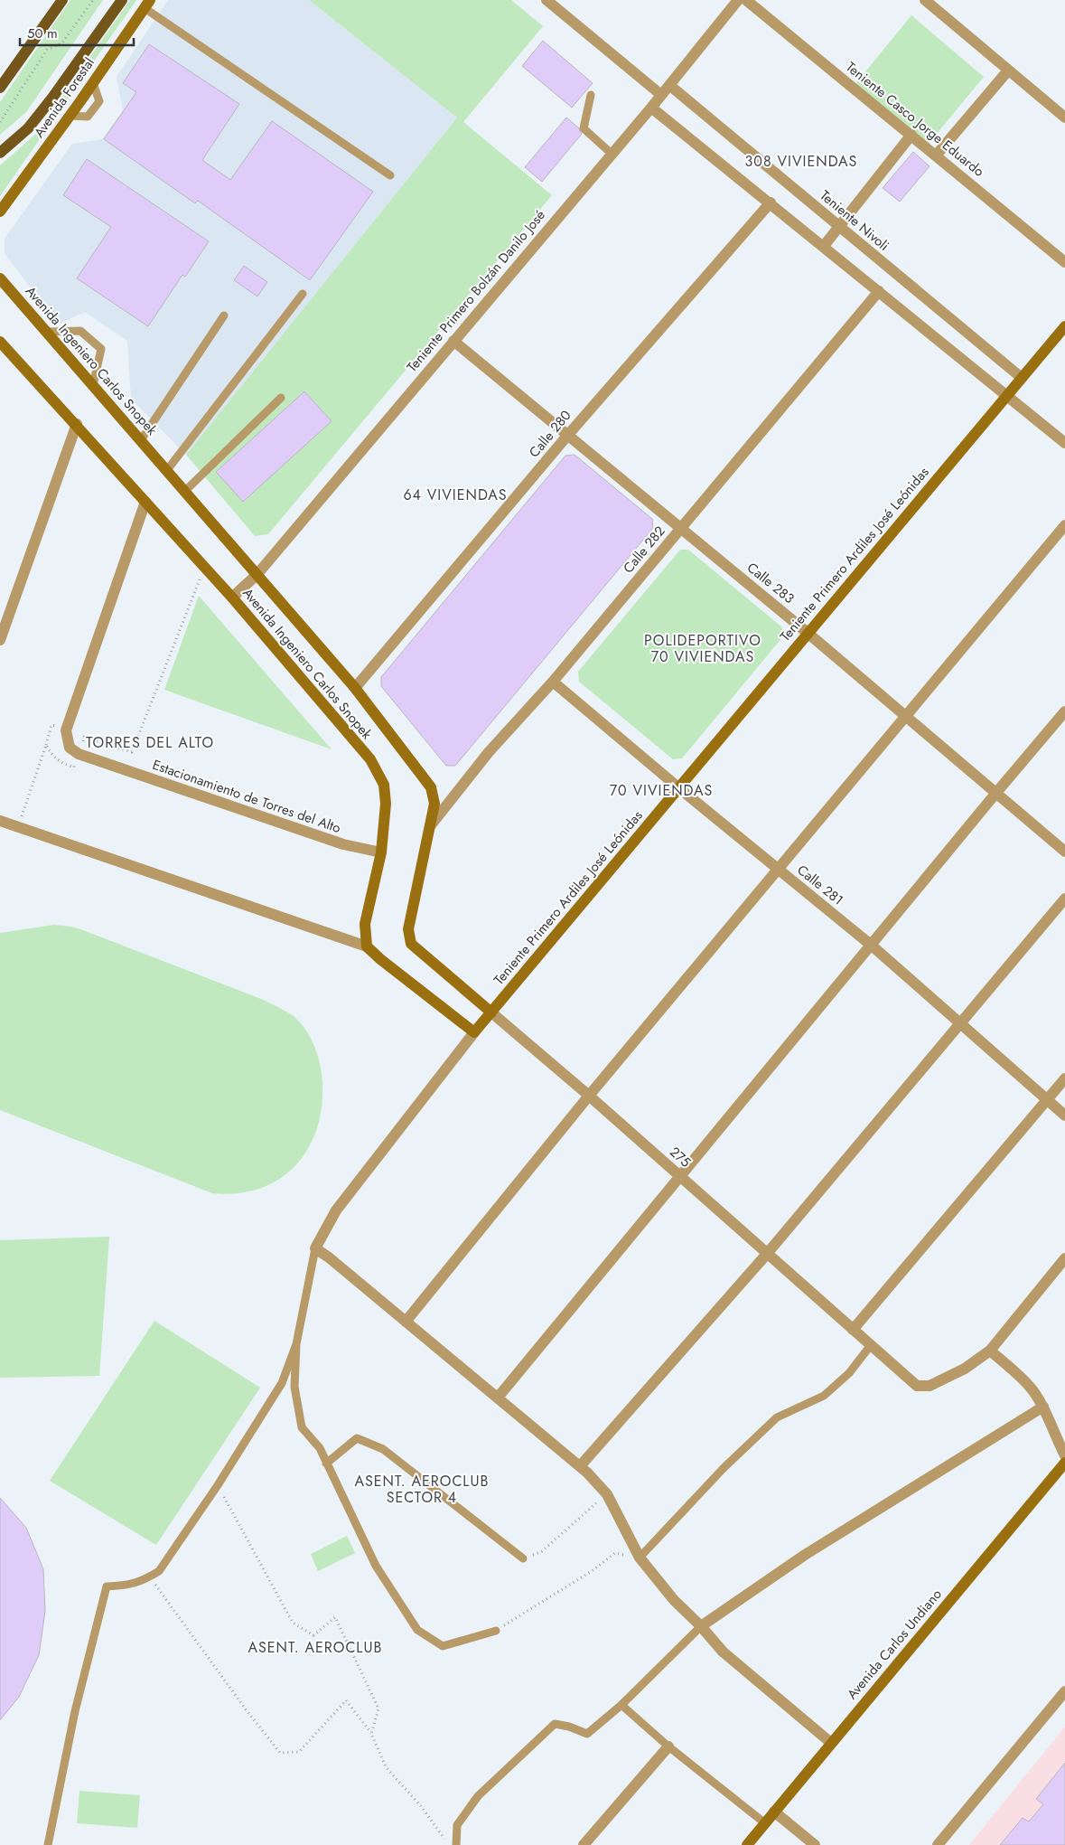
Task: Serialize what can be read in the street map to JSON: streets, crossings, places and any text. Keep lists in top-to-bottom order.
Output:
{
  "streets": {
    "main road": ["Avenida Forestal"],
    "street": [
      "Teniente Casco Jorge Eduardo",
      "Teniente Nivoli",
      "Teniente Primero Bolzán Danilo José",
      "Avenida Ingeniero Carlos Snopek",
      "Calle 280",
      "Calle 282",
      "Teniente Primero Ardiles José Leónidas",
      "Calle 283",
      "Estacionamiento de Torres del Alto",
      "Calle 281",
      "275",
      "Avenida Carlos Undiano"
    ]
  },
  "crossings": [
    ["Teniente Nivoli", "Teniente Primero Bolzán Danilo José"],
    ["Teniente Nivoli", "Teniente Primero Ardiles José Leónidas"],
    ["Teniente Primero Bolzán Danilo José", "Avenida Ingeniero Carlos Snopek"],
    ["Teniente Primero Bolzán Danilo José", "Calle 283"],
    ["Avenida Ingeniero Carlos Snopek", "Calle 280"],
    ["Avenida Ingeniero Carlos Snopek", "Calle 282"],
    ["Avenida Ingeniero Carlos Snopek", "Estacionamiento de Torres del Alto"],
    ["Avenida Ingeniero Carlos Snopek", "275"],
    ["Calle 280", "Calle 283"],
    ["Calle 282", "Calle 283"],
    ["Calle 282", "Calle 281"],
    ["Teniente Primero Ardiles José Leónidas", "Calle 283"],
    ["Teniente Primero Ardiles José Leónidas", "Calle 281"],
    ["Teniente Primero Ardiles José Leónidas", "275"]
  ],
  "districts": [
    "308 VIVIENDAS",
    "64 VIVIENDAS",
    "POLIDEPORTIVO 70 VIVIENDAS",
    "TORRES DEL ALTO",
    "70 VIVIENDAS",
    "ASENT. AEROCLUB SECTOR 4",
    "ASENT. AEROCLUB"
  ],
  "scale_bar": "50 m"
}
